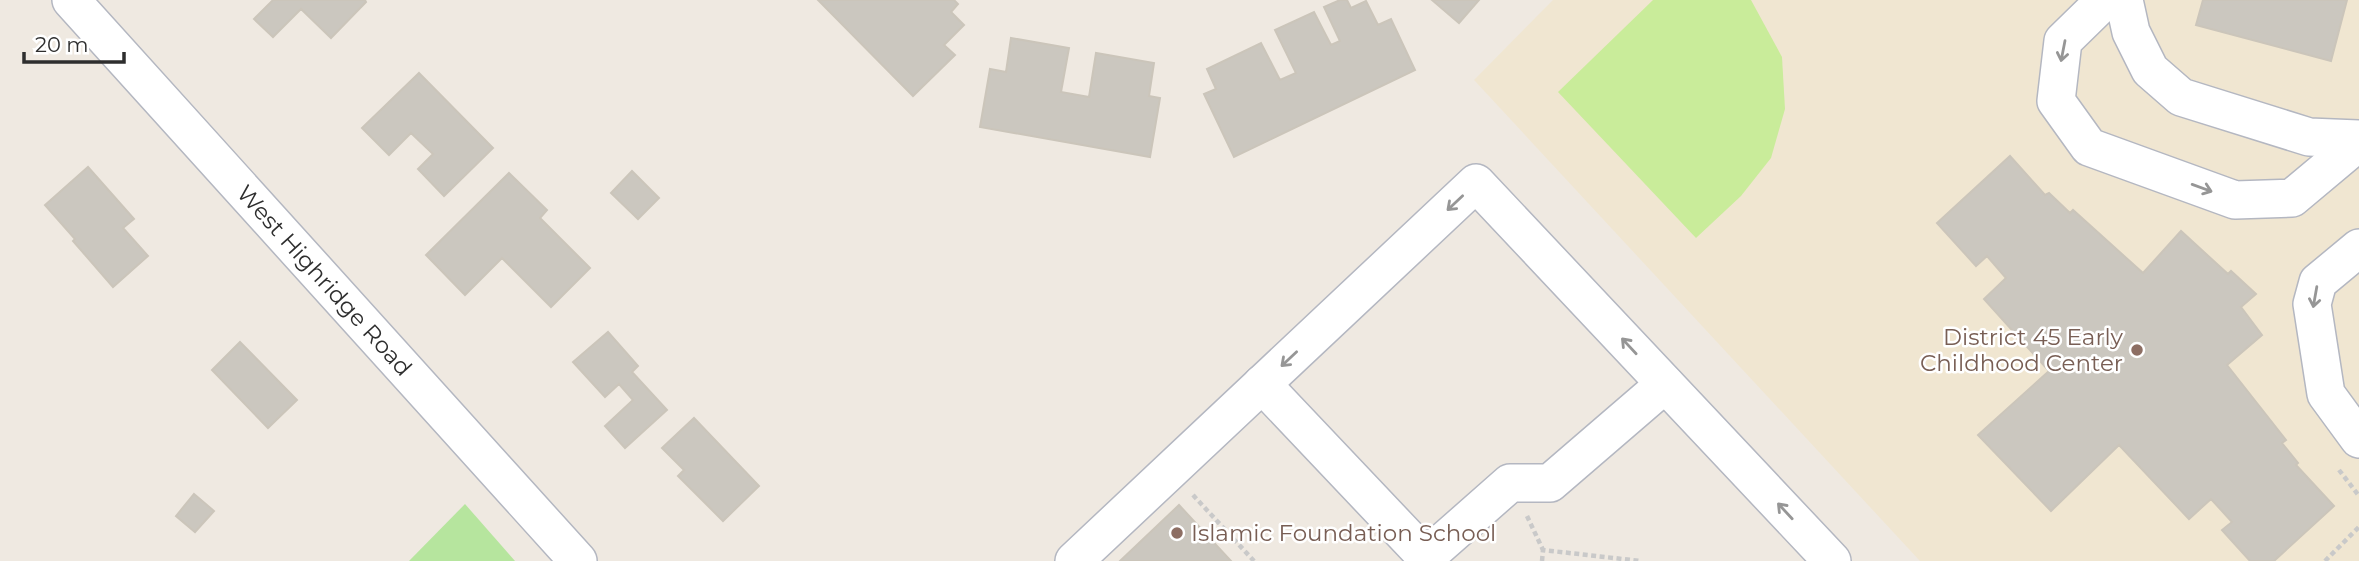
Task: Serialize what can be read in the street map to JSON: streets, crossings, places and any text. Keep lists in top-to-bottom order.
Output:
{
  "streets": {
    "street": ["West Highridge Road"]
  },
  "places": ["District 45 Early Childhood Center", "Islamic Foundation School"],
  "scale_bar": "20 m"
}
